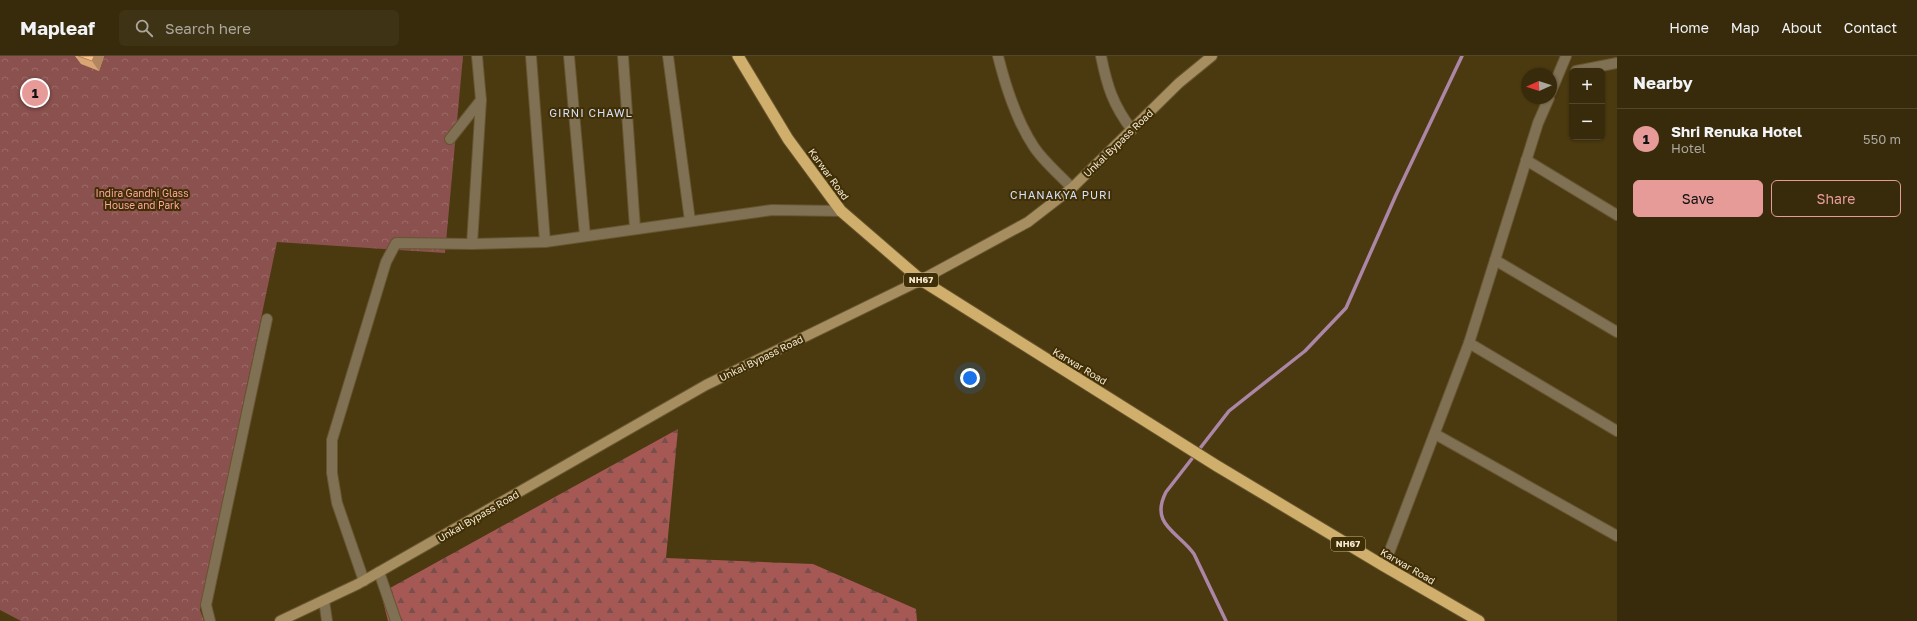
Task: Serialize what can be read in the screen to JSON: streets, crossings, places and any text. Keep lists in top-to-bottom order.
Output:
{
  "streets": {
    "highway": ["Karwar Road", "NH67"],
    "main road": ["Unkal Bypass Road"]
  },
  "crossings": [
    ["Unkal Bypass Road", "Karwar Road"]
  ],
  "districts": ["GIRNI CHAWL", "CHANAKYA PURI"],
  "parks": ["Indira Gandhi Glass House and Park"],
  "north": "left",
  "page": {
    "header": "Mapleaf",
    "search": "Search here",
    "nav": [
      "Home",
      "Map",
      "About",
      "Contact"
    ],
    "heading": "Nearby",
    "map_buttons": ["+", "−"],
    "pins": "1",
    "list": [
      {
        "mark": "1",
        "name": "Shri Renuka Hotel",
        "note": "Hotel",
        "value": "550 m"
      }
    ],
    "buttons": ["Save", "Share"]
  }
}
